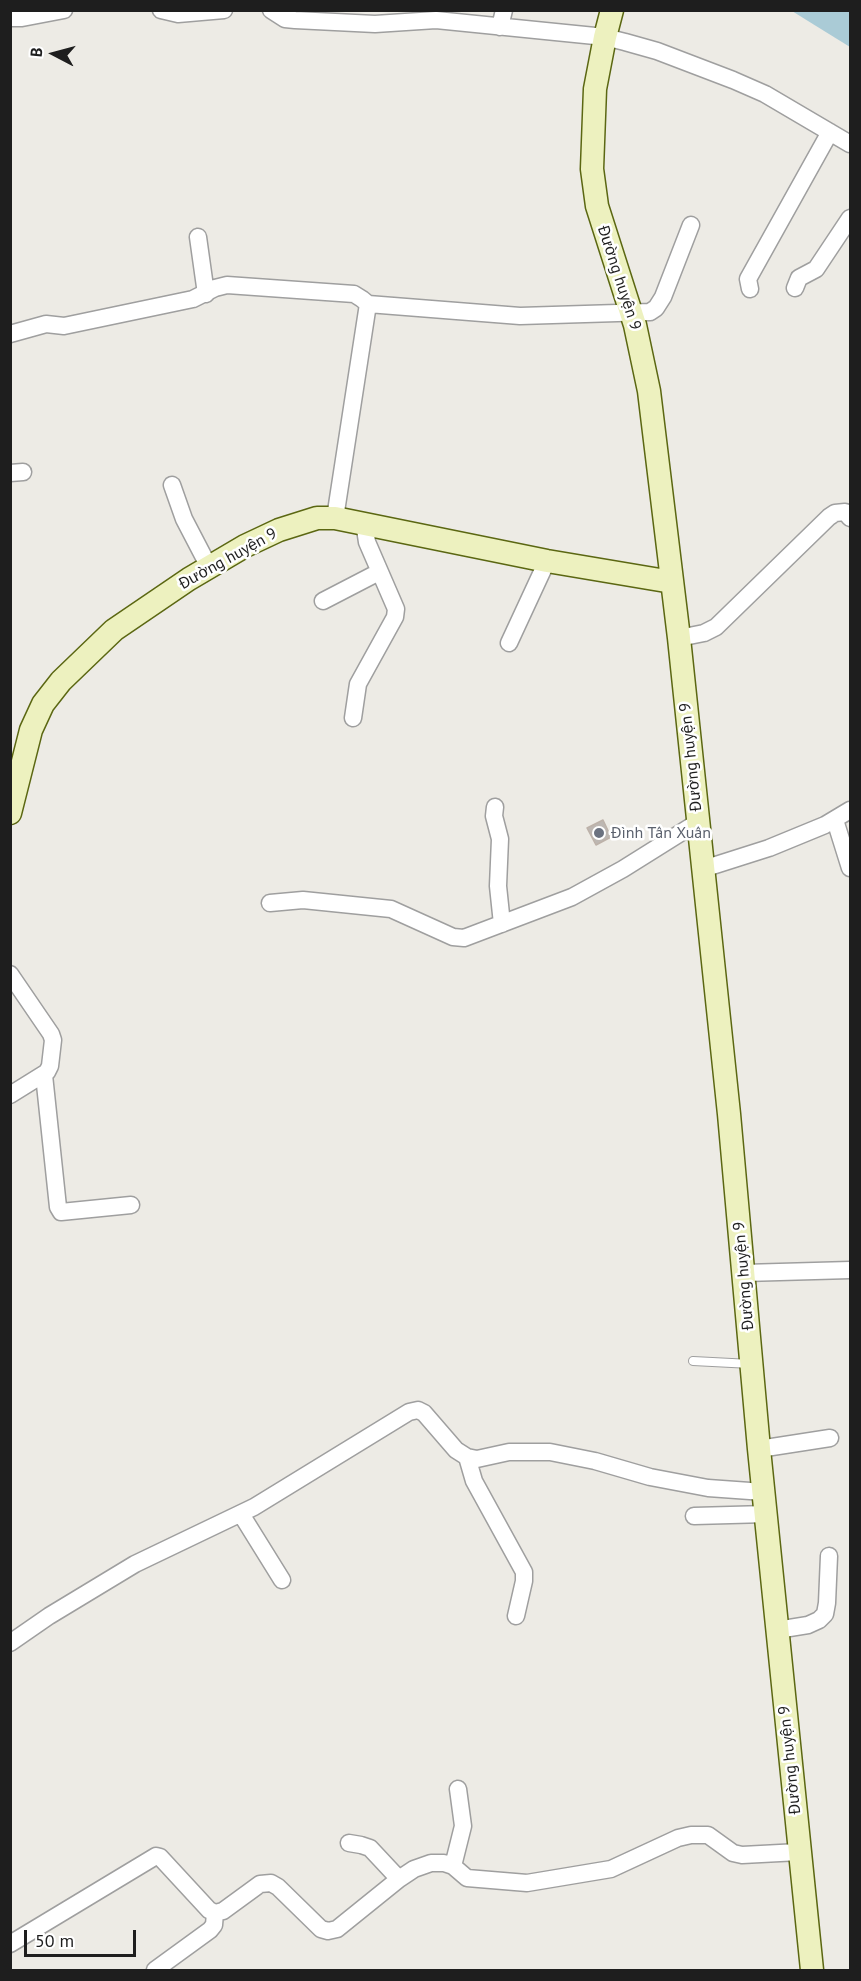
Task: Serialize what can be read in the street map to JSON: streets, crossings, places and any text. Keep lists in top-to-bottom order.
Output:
{
  "streets": {
    "street": ["Đường huyện 9"]
  },
  "places": ["Đình Tân Xuân"],
  "scale_bar": "50 m",
  "north": "left"
}
